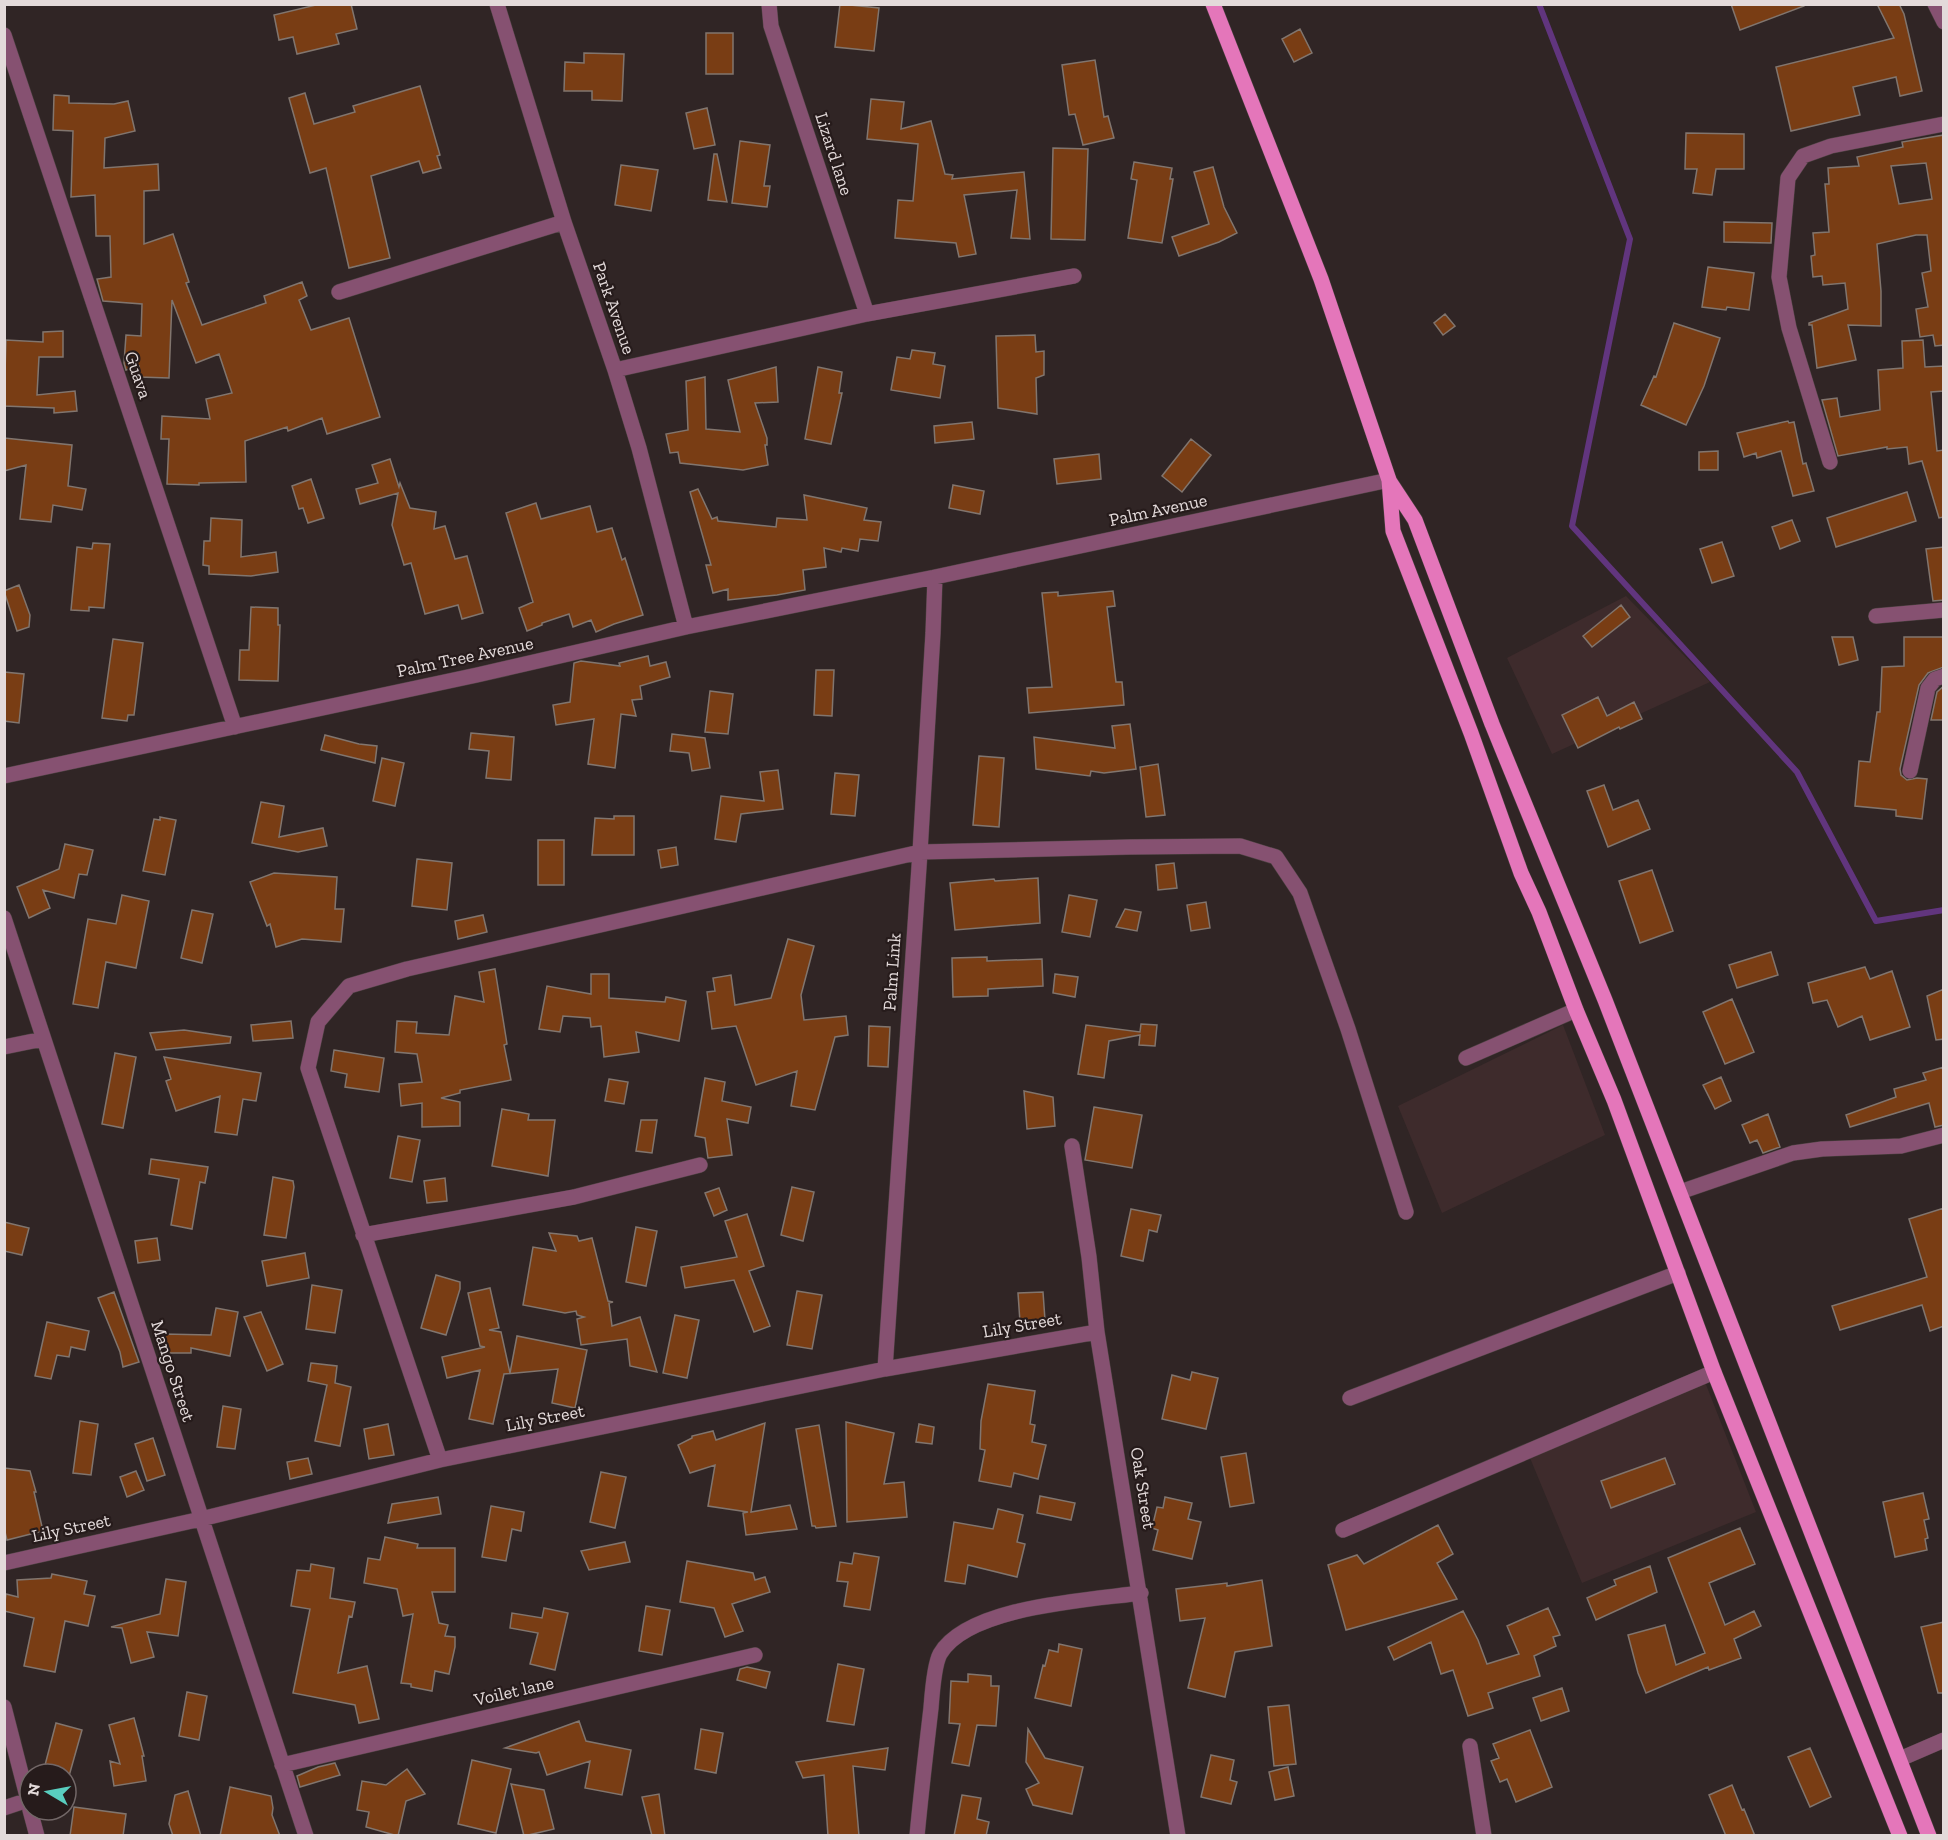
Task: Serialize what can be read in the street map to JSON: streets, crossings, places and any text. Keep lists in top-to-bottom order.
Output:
{
  "streets": {
    "street": [
      "Lizard lane",
      "Park Avenue",
      "Guava",
      "Palm Avenue",
      "Palm Tree Avenue",
      "Palm Link",
      "Lily Street",
      "Mango Street",
      "Oak Street",
      "Voilet lane"
    ]
  },
  "crossings": [
    ["Park Avenue", "Palm Tree Avenue"],
    ["Guava", "Palm Tree Avenue"],
    ["Palm Avenue", "Palm Tree Avenue"],
    ["Palm Avenue", "Palm Link"],
    ["Palm Tree Avenue", "Palm Link"],
    ["Palm Link", "Lily Street"],
    ["Lily Street", "Mango Street"],
    ["Lily Street", "Oak Street"],
    ["Mango Street", "Voilet lane"]
  ],
  "north": "left"
}
